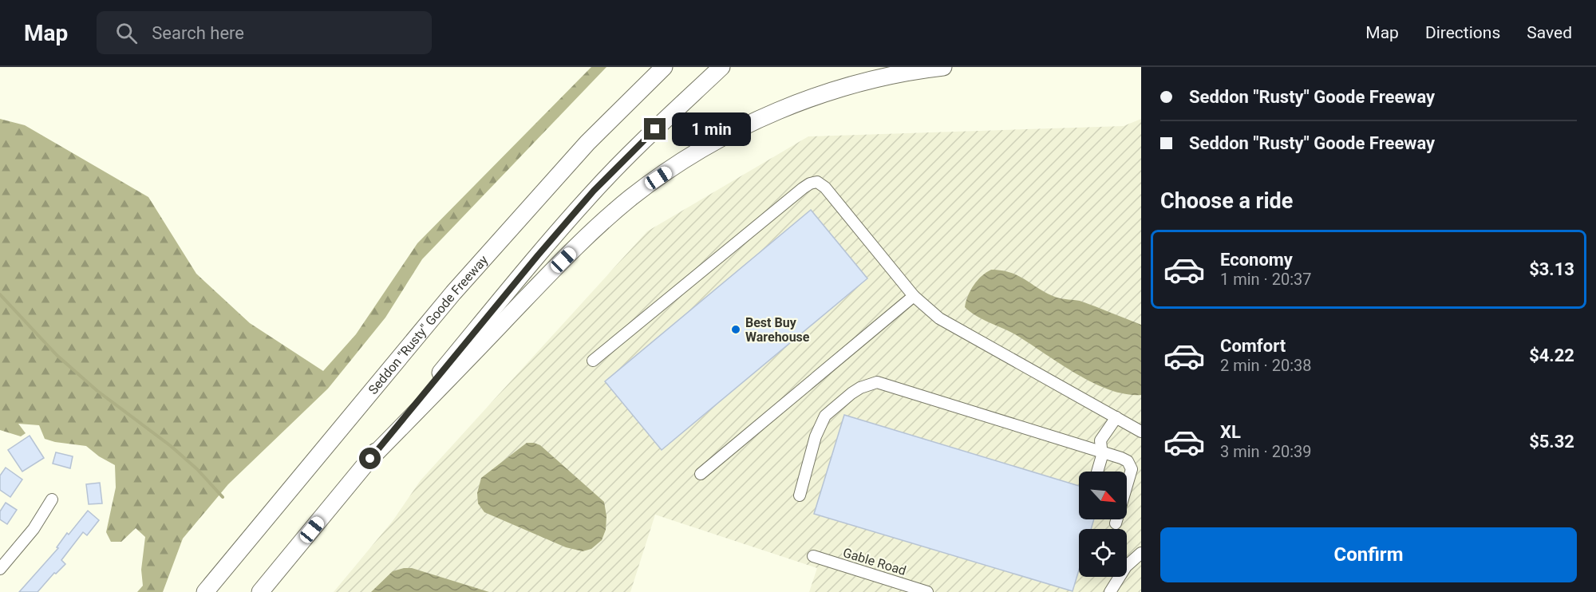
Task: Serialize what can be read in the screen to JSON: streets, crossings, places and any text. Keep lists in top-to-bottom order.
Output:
{
  "streets": {
    "highway": ["Seddon \"Rusty\" Goode Freeway"],
    "street": ["Gable Road"]
  },
  "places": ["Best Buy Warehouse"],
  "north": "bottom right",
  "page": {
    "header": "Map",
    "search": "Search here",
    "nav": ["Map", "Directions", "Saved"],
    "banner": ["Seddon \"Rusty\" Goode Freeway", "Seddon \"Rusty\" Goode Freeway"],
    "bubble": "1 min",
    "heading": "Choose a ride",
    "list": [
      {
        "name": "Economy",
        "note": "1 min · 20:37",
        "value": "$3.13"
      },
      {
        "name": "Comfort",
        "note": "2 min · 20:38",
        "value": "$4.22"
      },
      {
        "name": "XL",
        "note": "3 min · 20:39",
        "value": "$5.32"
      }
    ],
    "buttons": "Confirm"
  }
}
